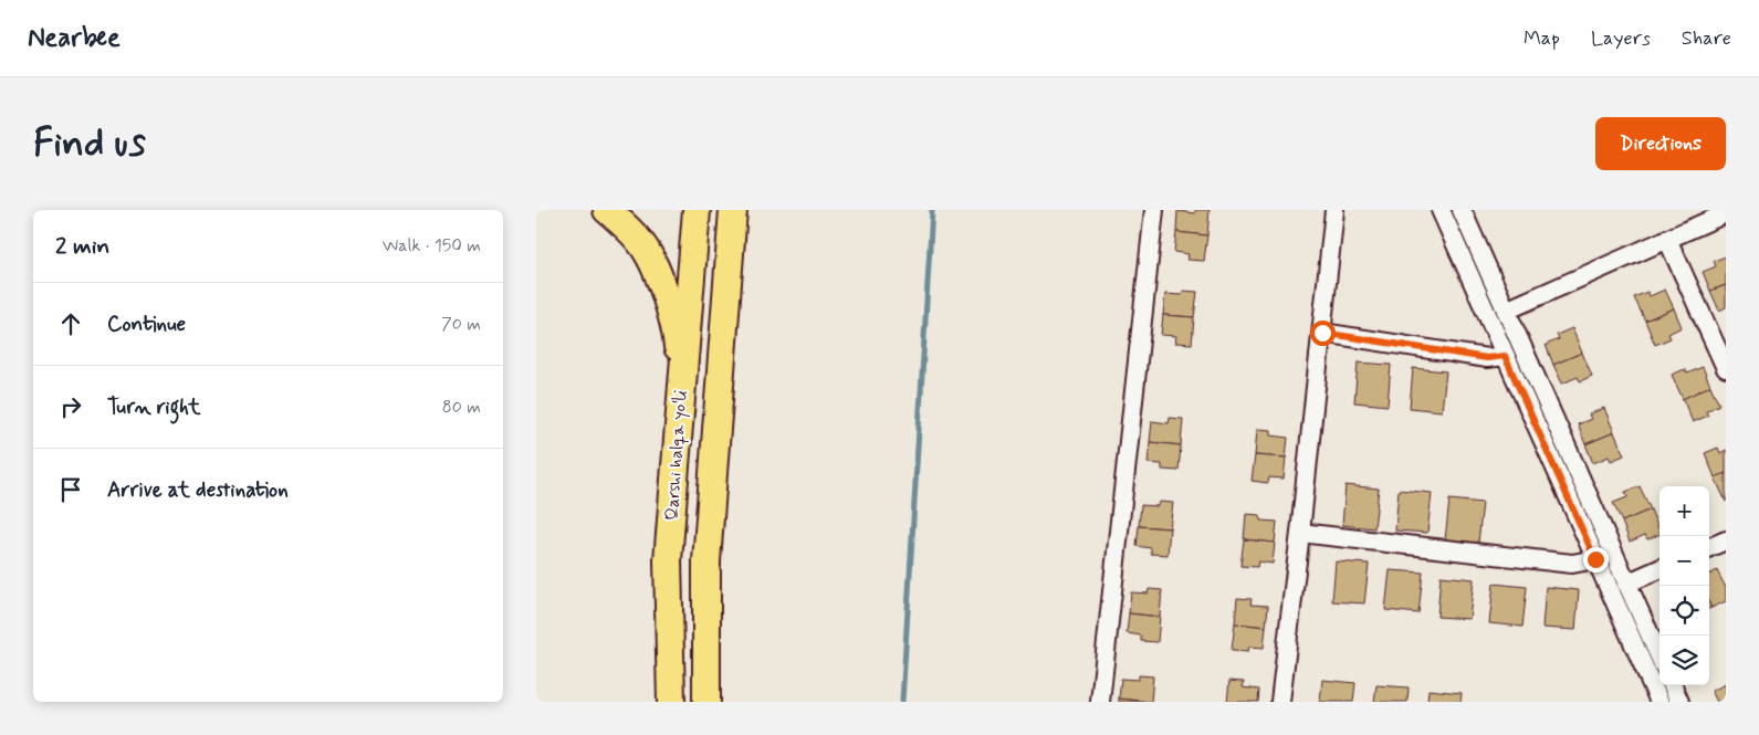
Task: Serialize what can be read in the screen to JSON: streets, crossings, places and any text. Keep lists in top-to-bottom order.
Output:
{
  "streets": {
    "highway": ["Qarshi halqa yoʻli"]
  },
  "page": {
    "header": "Nearbee",
    "nav": ["Map", "Layers", "Share"],
    "buttons": "Directions",
    "title": "Find us",
    "heading": ["2 min", "Walk · 150 m"],
    "list": [
      ["Continue", "70 m"],
      ["Turn right", "80 m"],
      "Arrive at destination"
    ],
    "map_buttons": ["+", "−"]
  }
}
